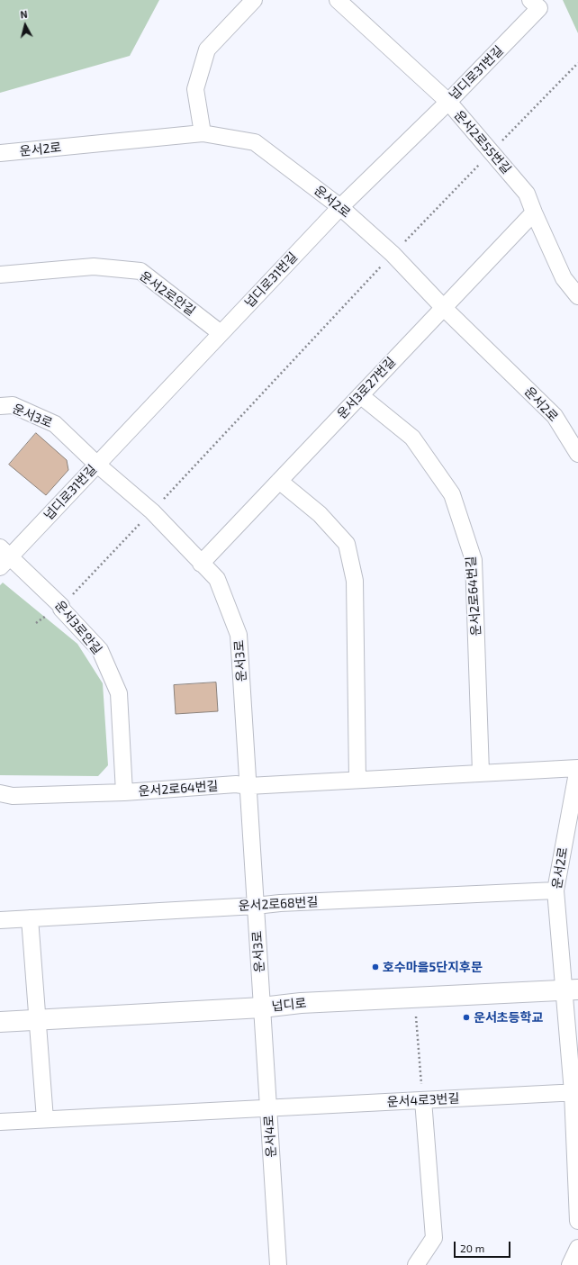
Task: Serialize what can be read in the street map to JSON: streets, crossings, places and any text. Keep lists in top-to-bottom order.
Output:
{
  "streets": {
    "street": [
      "넙디로31번길",
      "운서2로55번길",
      "운서2로",
      "운서2로안길",
      "운서3로27번길",
      "운서3로",
      "운서2로64번길",
      "운서3로안길",
      "운서2로68번길",
      "넙디로",
      "운서4로3번길",
      "운서4로"
    ]
  },
  "crossings": [
    ["넙디로31번길", "운서2로55번길"],
    ["넙디로31번길", "운서2로"],
    ["넙디로31번길", "운서2로안길"],
    ["넙디로31번길", "운서3로"],
    ["넙디로31번길", "운서3로안길"],
    ["운서2로55번길", "운서3로27번길"],
    ["운서2로", "운서3로27번길"],
    ["운서2로", "운서2로64번길"],
    ["운서2로", "운서2로68번길"],
    ["운서2로", "넙디로"],
    ["운서2로", "운서4로3번길"],
    ["운서3로27번길", "운서3로"],
    ["운서3로27번길", "운서2로64번길"],
    ["운서3로", "운서2로64번길"],
    ["운서3로", "운서2로68번길"],
    ["운서3로", "넙디로"],
    ["운서3로", "운서4로"],
    ["운서2로64번길", "운서3로안길"],
    ["넙디로", "운서4로"],
    ["운서4로3번길", "운서4로"]
  ],
  "places": ["호수마을5단지후문", "운서초등학교"],
  "scale_bar": "20 m",
  "north": "top"
}
